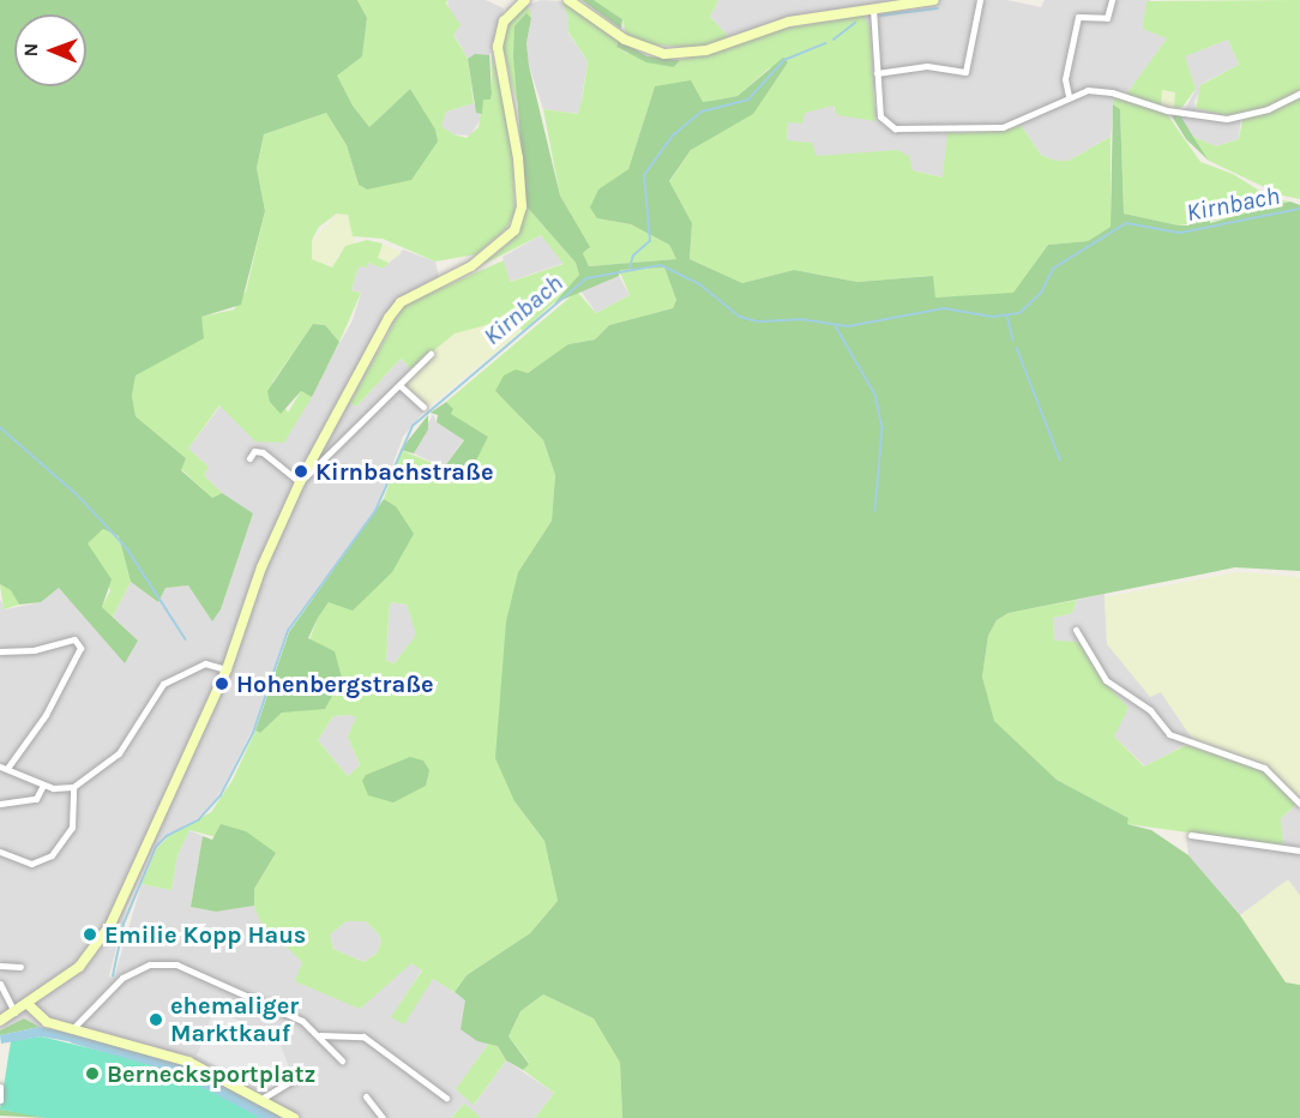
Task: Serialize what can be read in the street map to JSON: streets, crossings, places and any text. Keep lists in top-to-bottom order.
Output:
{
  "water": ["Kirnbach"],
  "places": [
    "Kirnbachstraße",
    "Hohenbergstraße",
    "Emilie Kopp Haus",
    "ehemaliger Marktkauf",
    "Bernecksportplatz"
  ],
  "north": "left"
}
